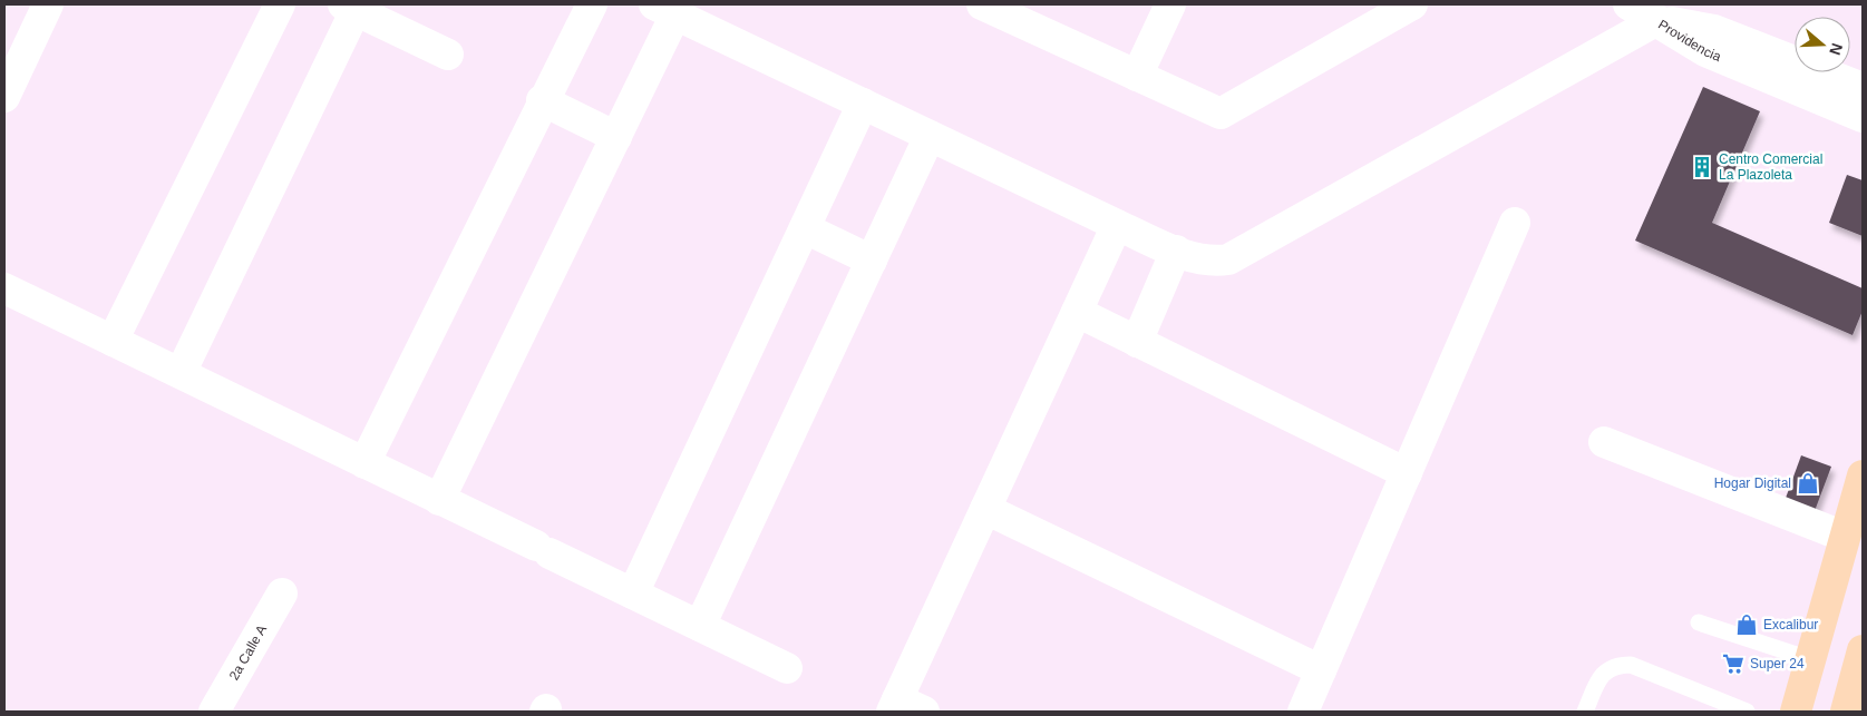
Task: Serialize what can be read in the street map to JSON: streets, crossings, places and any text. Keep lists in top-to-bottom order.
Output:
{
  "streets": {
    "street": ["Providencia", "2a Calle A"]
  },
  "places": {
    "building": ["Centro Comercial La Plazoleta"],
    "shop": ["Hogar Digital", "Excalibur"],
    "supermarket": ["Super 24"]
  },
  "north": "right"
}
